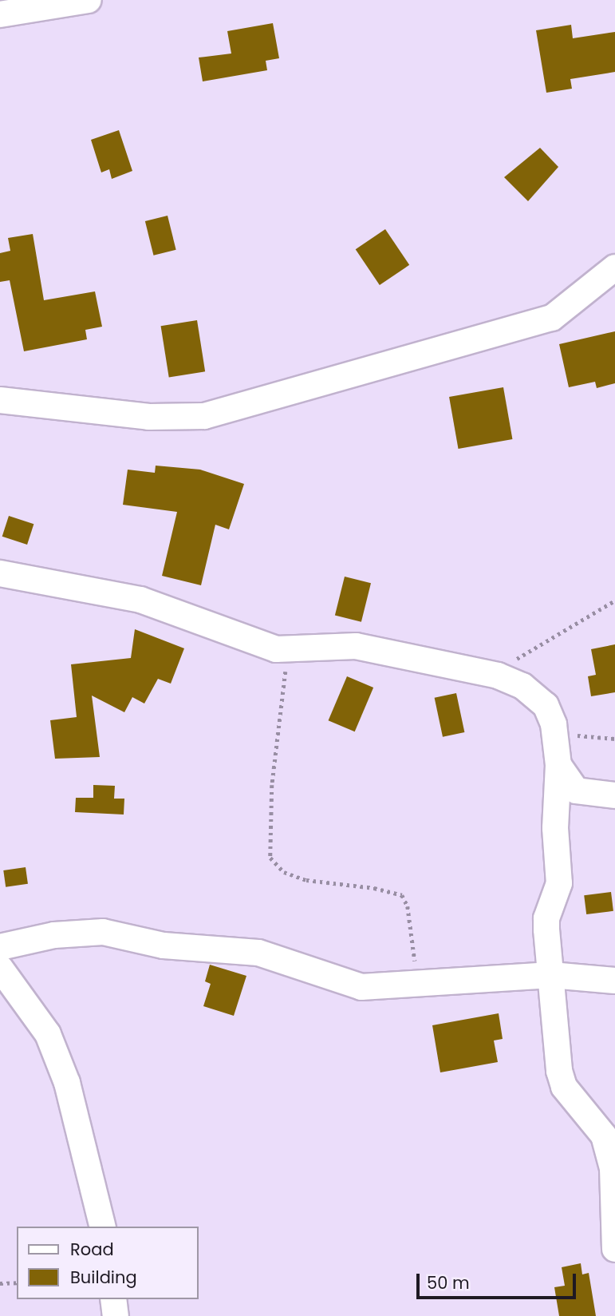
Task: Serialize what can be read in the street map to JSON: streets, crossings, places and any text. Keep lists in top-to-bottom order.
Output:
{
  "legend": ["Road", "Building"],
  "scale_bar": "50 m"
}
